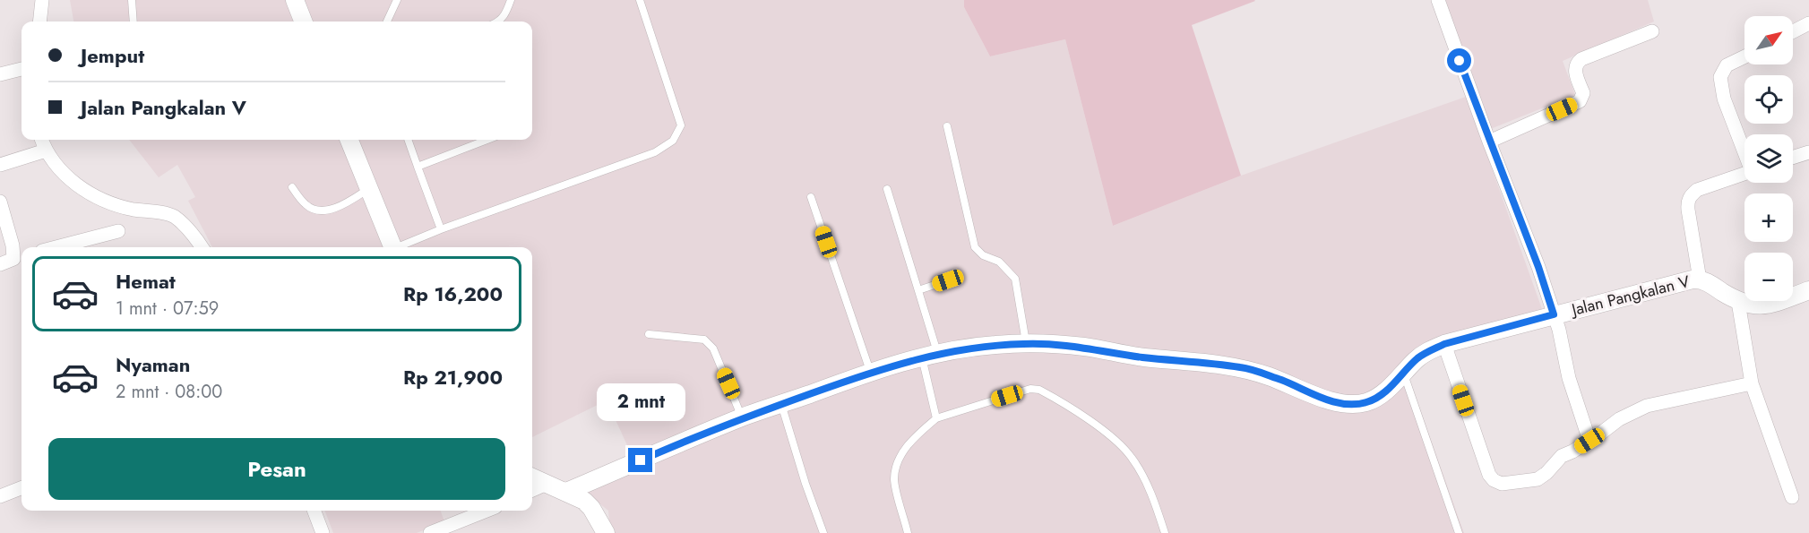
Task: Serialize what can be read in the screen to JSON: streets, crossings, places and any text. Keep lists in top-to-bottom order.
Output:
{
  "streets": {
    "street": ["Jalan Pangkalan V"]
  },
  "north": "top right",
  "page": {
    "map_buttons": ["+", "−"],
    "banner": ["Jemput", "Jalan Pangkalan V"],
    "list": [
      {
        "name": "Hemat",
        "note": "1 mnt · 07:59",
        "value": "Rp 16,200"
      },
      {
        "name": "Nyaman",
        "note": "2 mnt · 08:00",
        "value": "Rp 21,900"
      }
    ],
    "bubble": "2 mnt",
    "buttons": "Pesan"
  }
}
